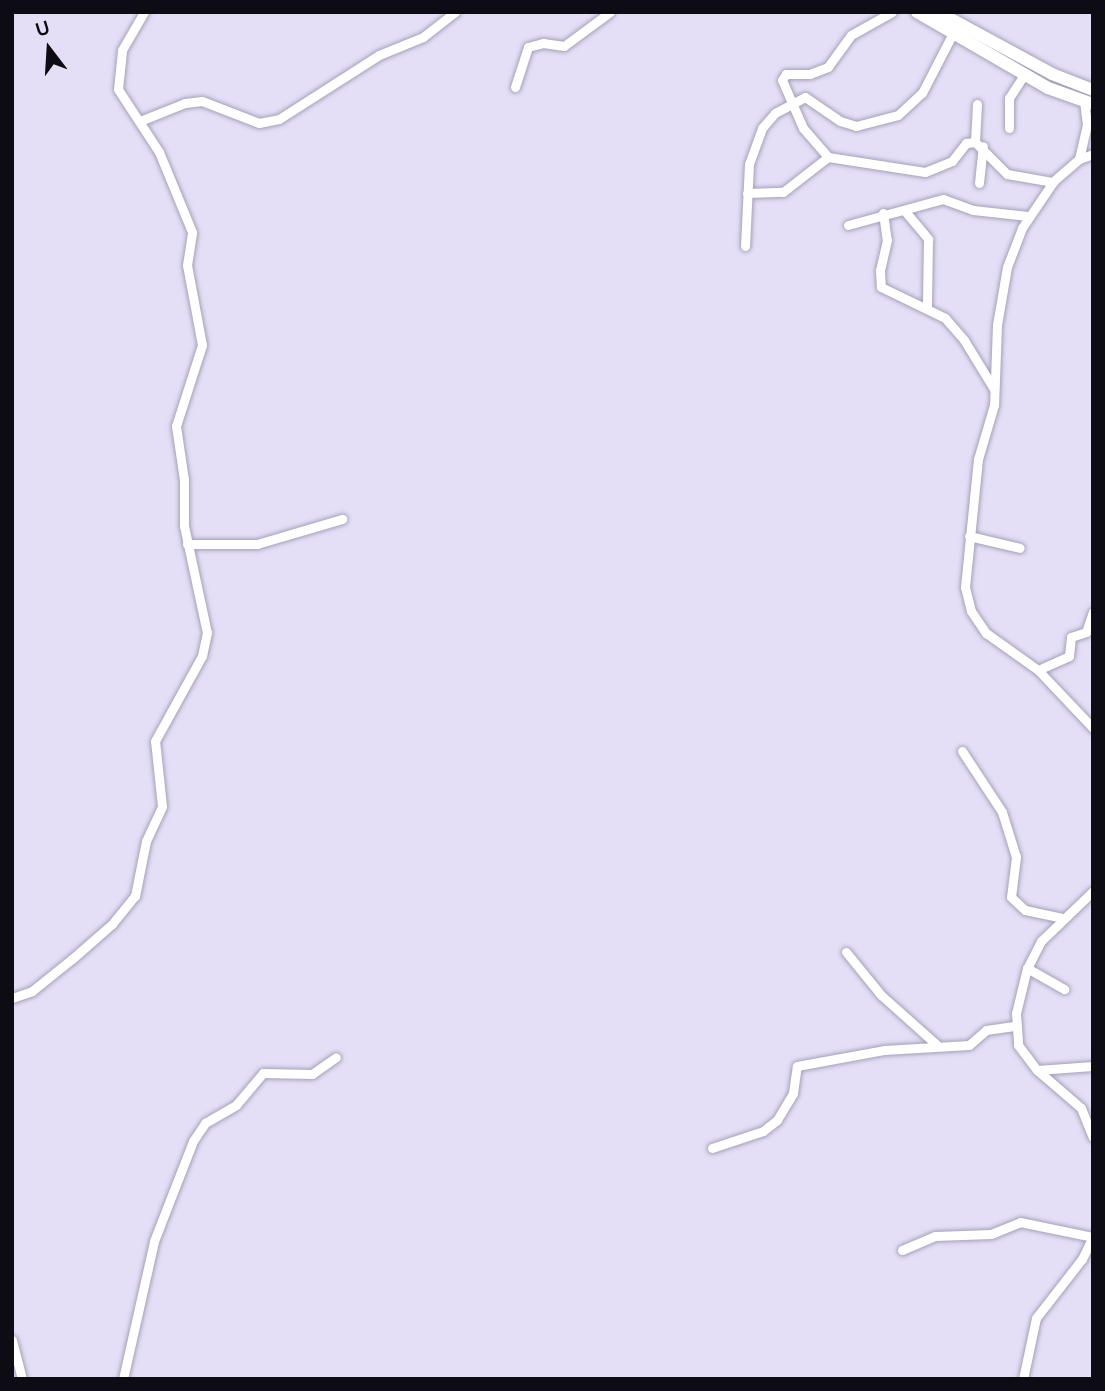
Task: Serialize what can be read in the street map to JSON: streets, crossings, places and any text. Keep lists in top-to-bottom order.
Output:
{
  "north": "top"
}
